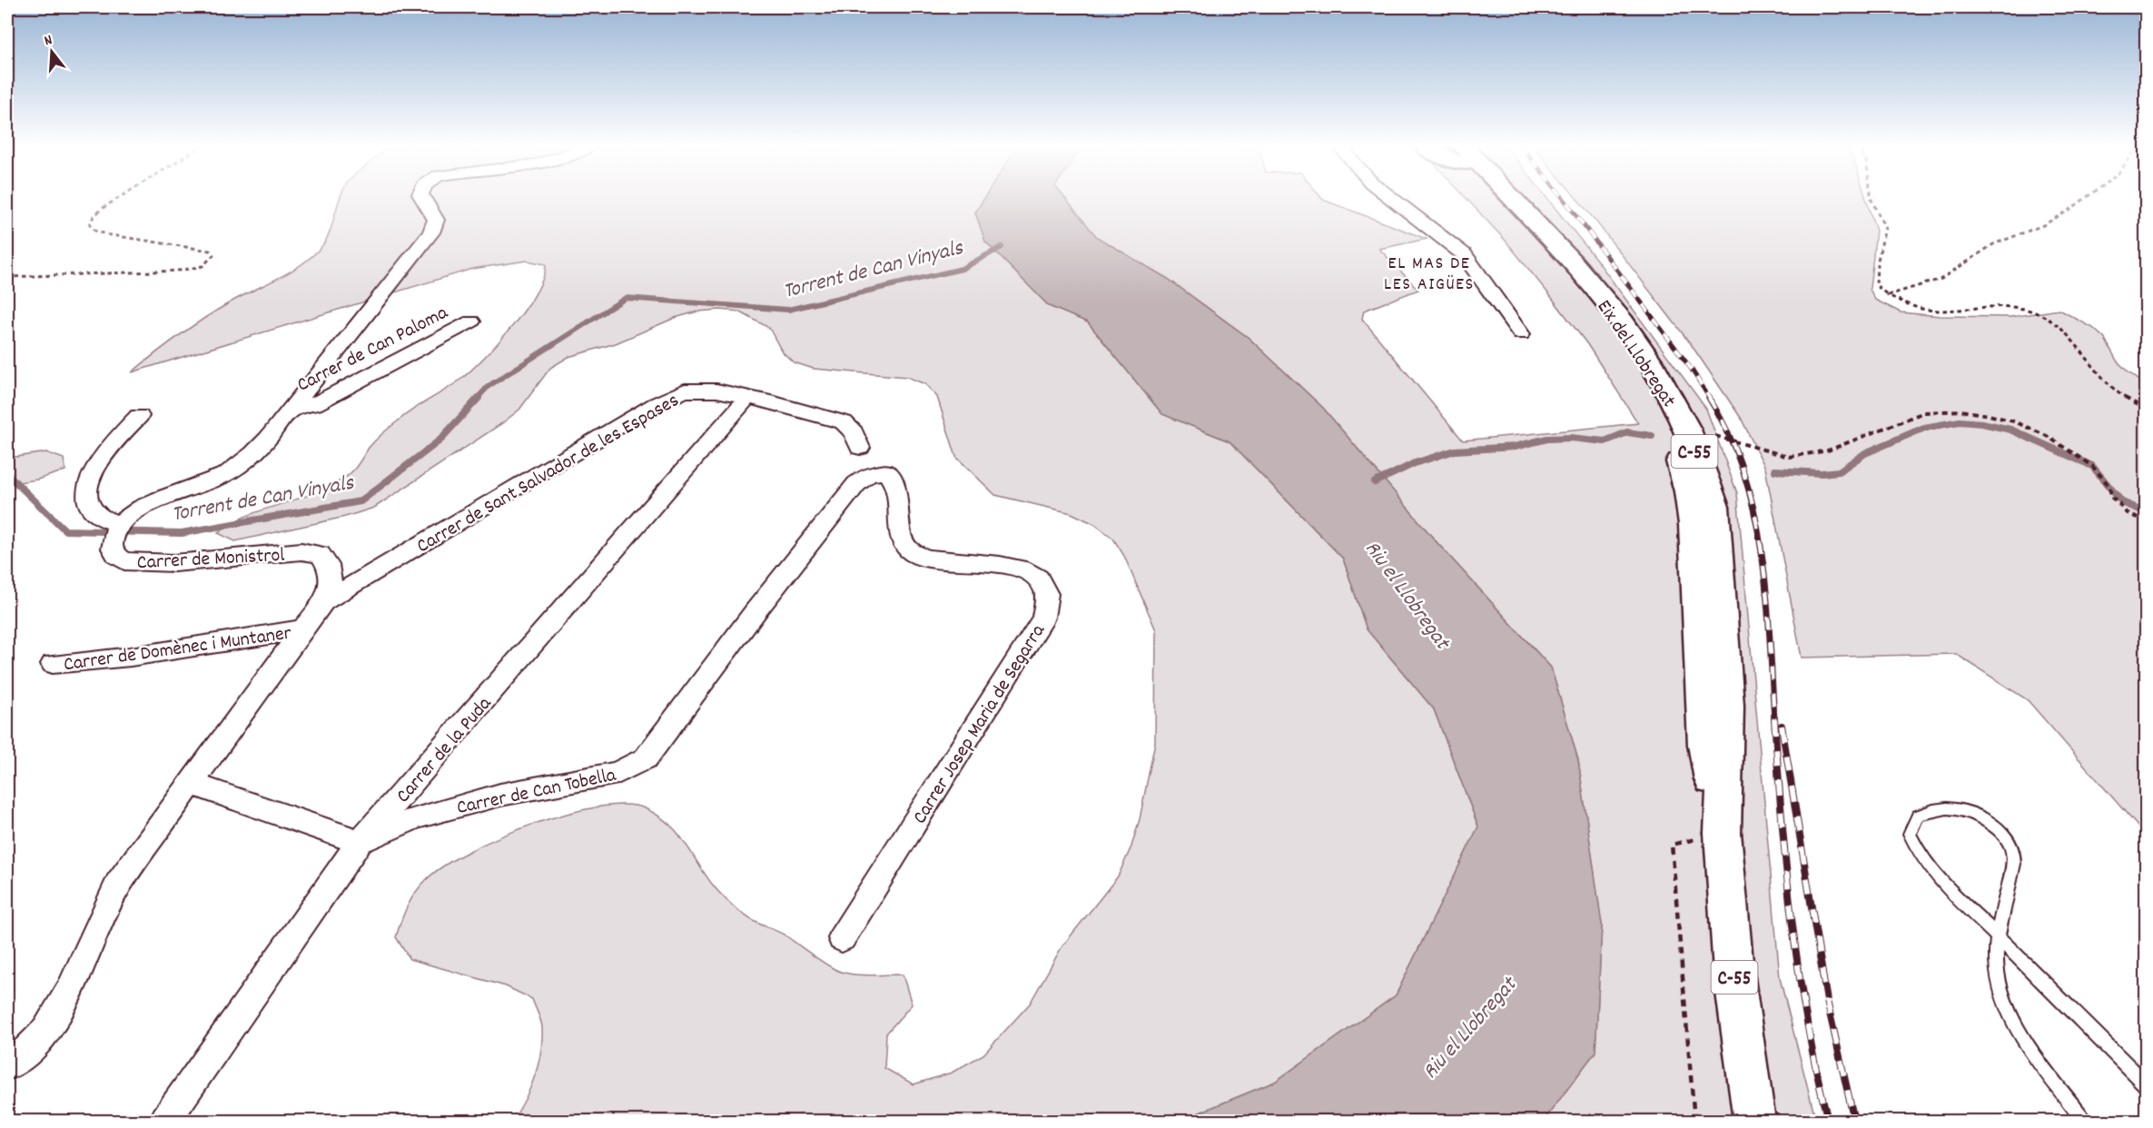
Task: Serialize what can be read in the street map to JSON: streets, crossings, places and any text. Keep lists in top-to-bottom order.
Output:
{
  "streets": {
    "main road": ["Eix del Llobregat", "C-55"],
    "street": [
      "Carrer de Can Paloma",
      "Carrer de Sant Salvador de les Espases",
      "Carrer de Monistrol",
      "Carrer de Domènec i Muntaner",
      "Carrer Josep Maria de Segarra",
      "Carrer de la Puda",
      "Carrer de Can Tobella"
    ]
  },
  "crossings": [
    ["Carrer de Can Paloma", "Carrer de Monistrol"],
    ["Carrer de Sant Salvador de les Espases", "Carrer de Monistrol"],
    ["Carrer de Sant Salvador de les Espases", "Carrer de la Puda"],
    ["Carrer Josep Maria de Segarra", "Carrer de Can Tobella"],
    ["Carrer de la Puda", "Carrer de Can Tobella"]
  ],
  "districts": ["EL MAS DE LES AIGÜES"],
  "water": ["Torrent de Can Vinyals", "Riu el Llobregat"],
  "north": "top"
}
